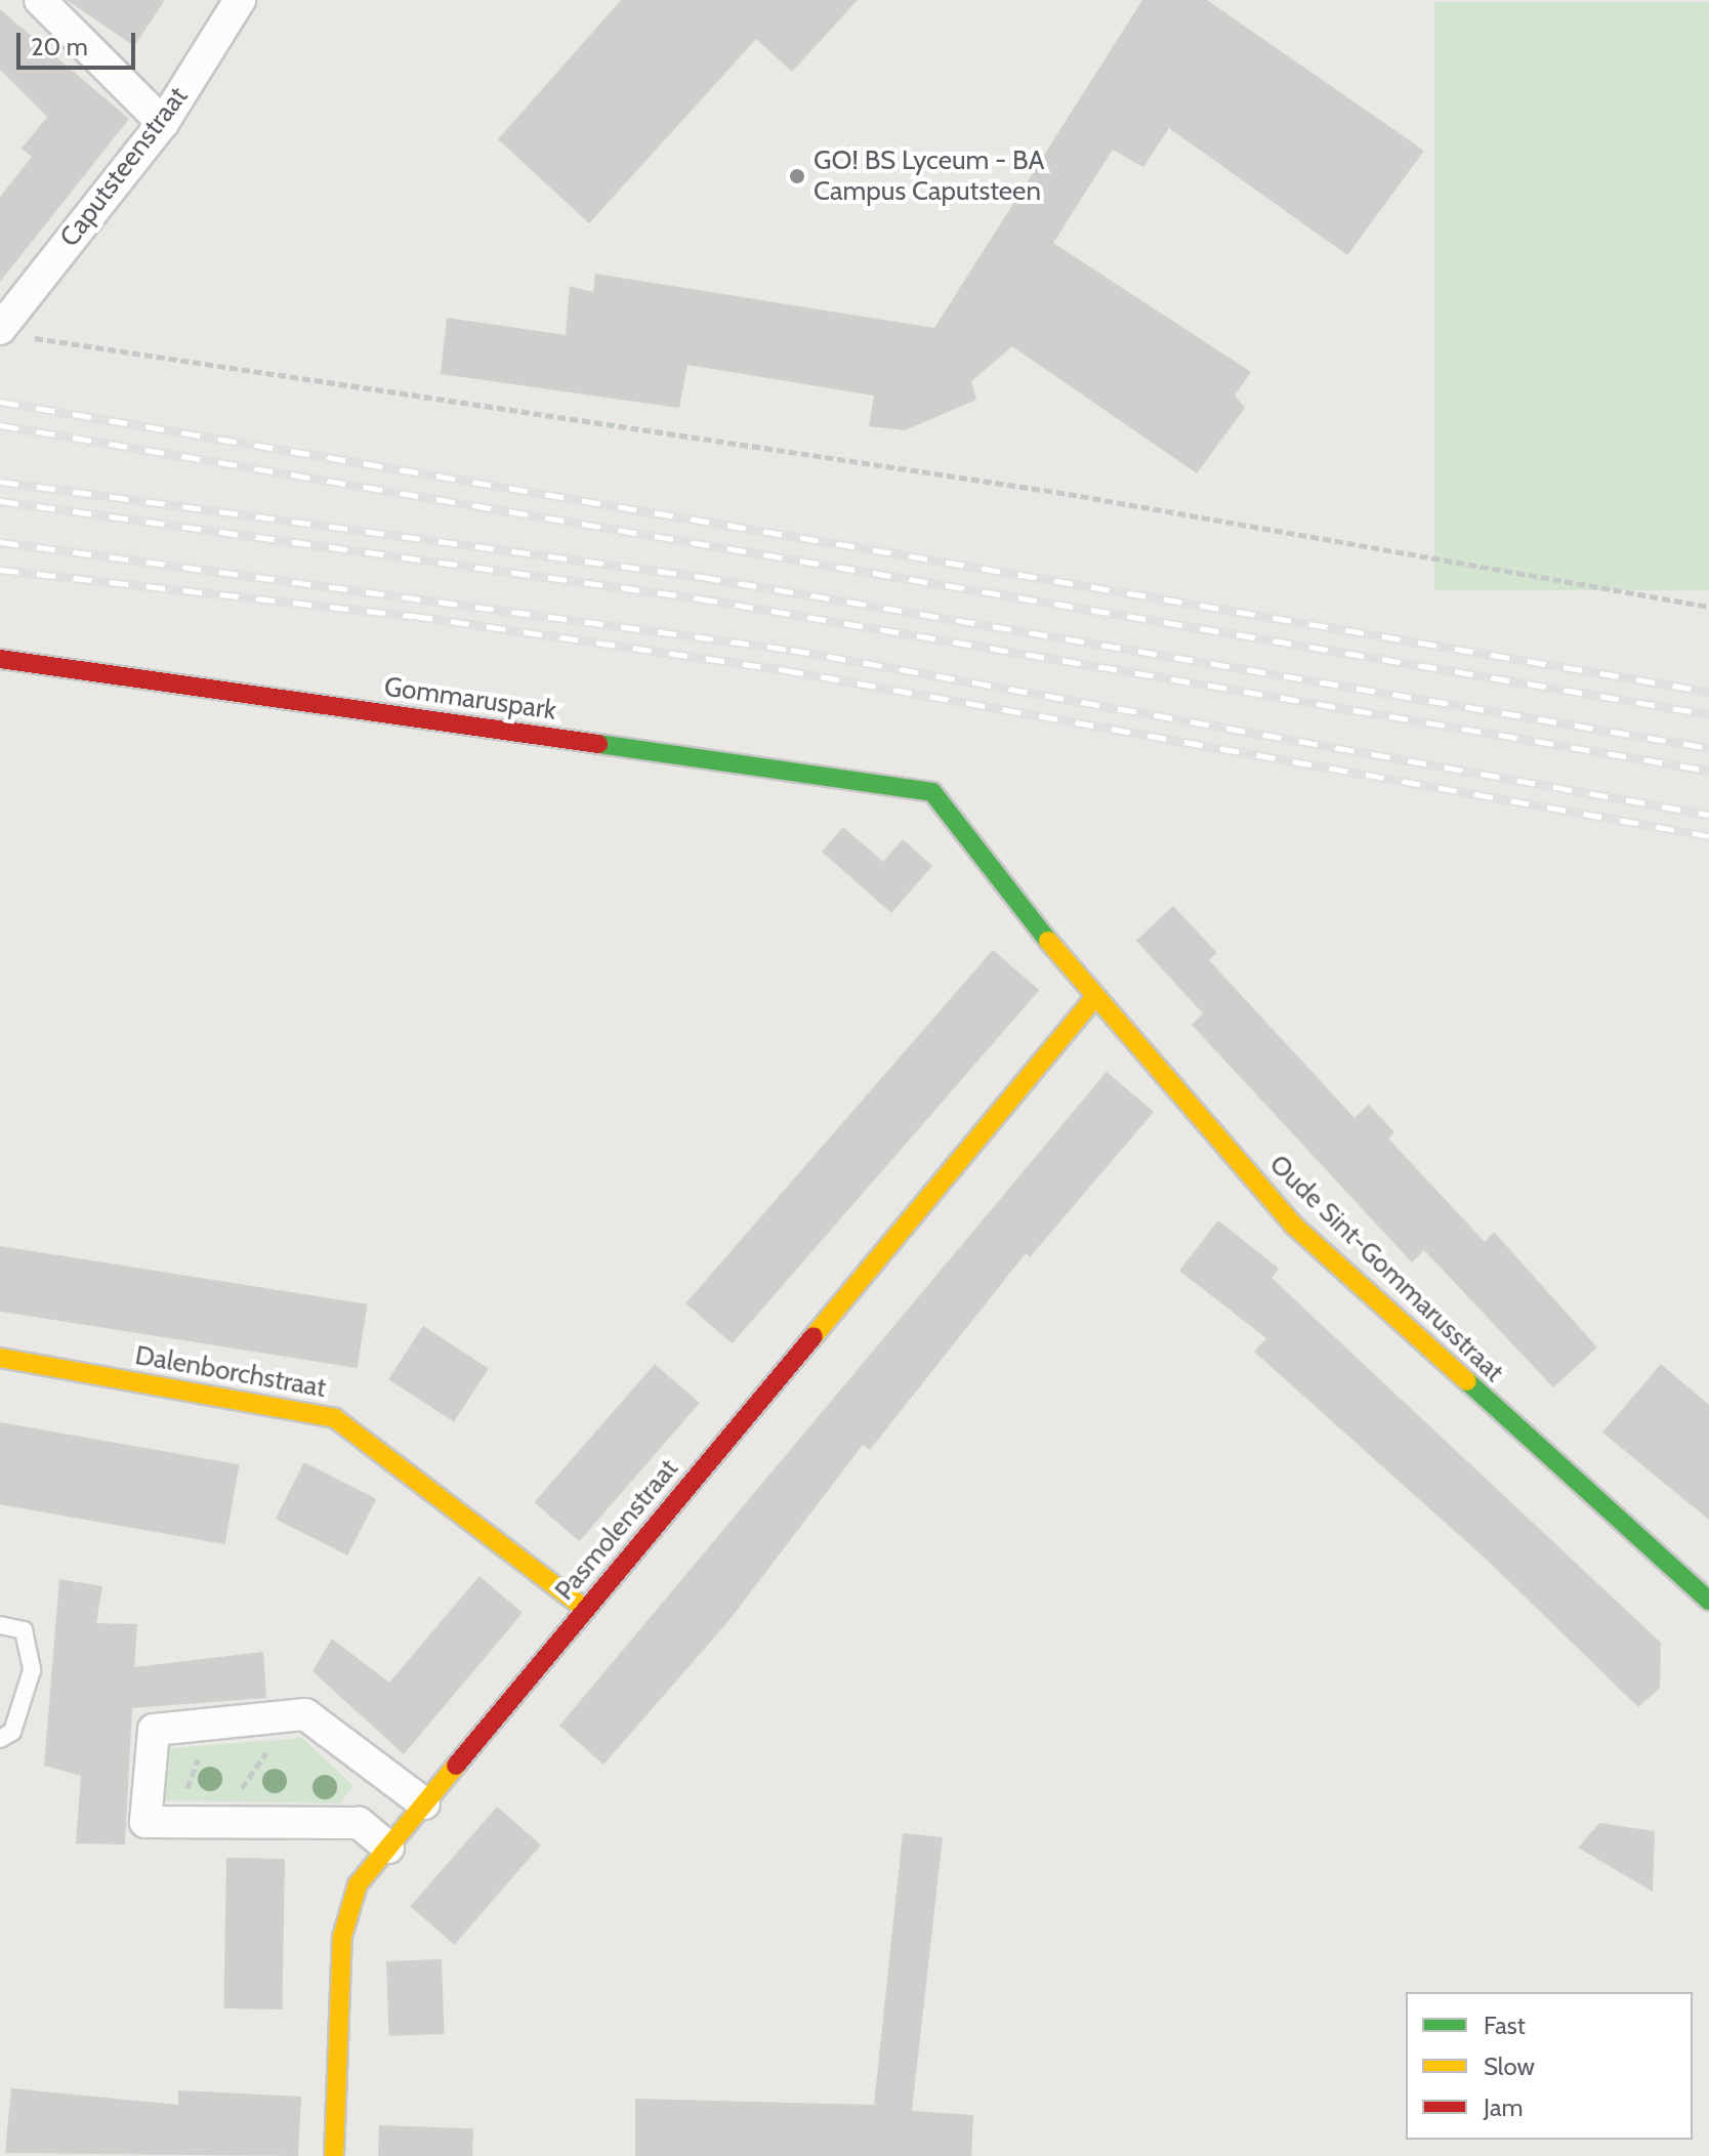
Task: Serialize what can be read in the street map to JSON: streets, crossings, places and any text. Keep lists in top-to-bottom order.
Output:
{
  "streets": {
    "street": [
      "Caputsteenstraat",
      "Gommaruspark",
      "Oude Sint-Gommarusstraat",
      "Dalenborchstraat",
      "Pasmolenstraat"
    ]
  },
  "crossings": [
    ["Gommaruspark", "Oude Sint-Gommarusstraat"],
    ["Oude Sint-Gommarusstraat", "Pasmolenstraat"],
    ["Dalenborchstraat", "Pasmolenstraat"]
  ],
  "places": ["GO! BS Lyceum - BA Campus Caputsteen"],
  "legend": ["Fast", "Slow", "Jam"],
  "scale_bar": "20 m"
}
